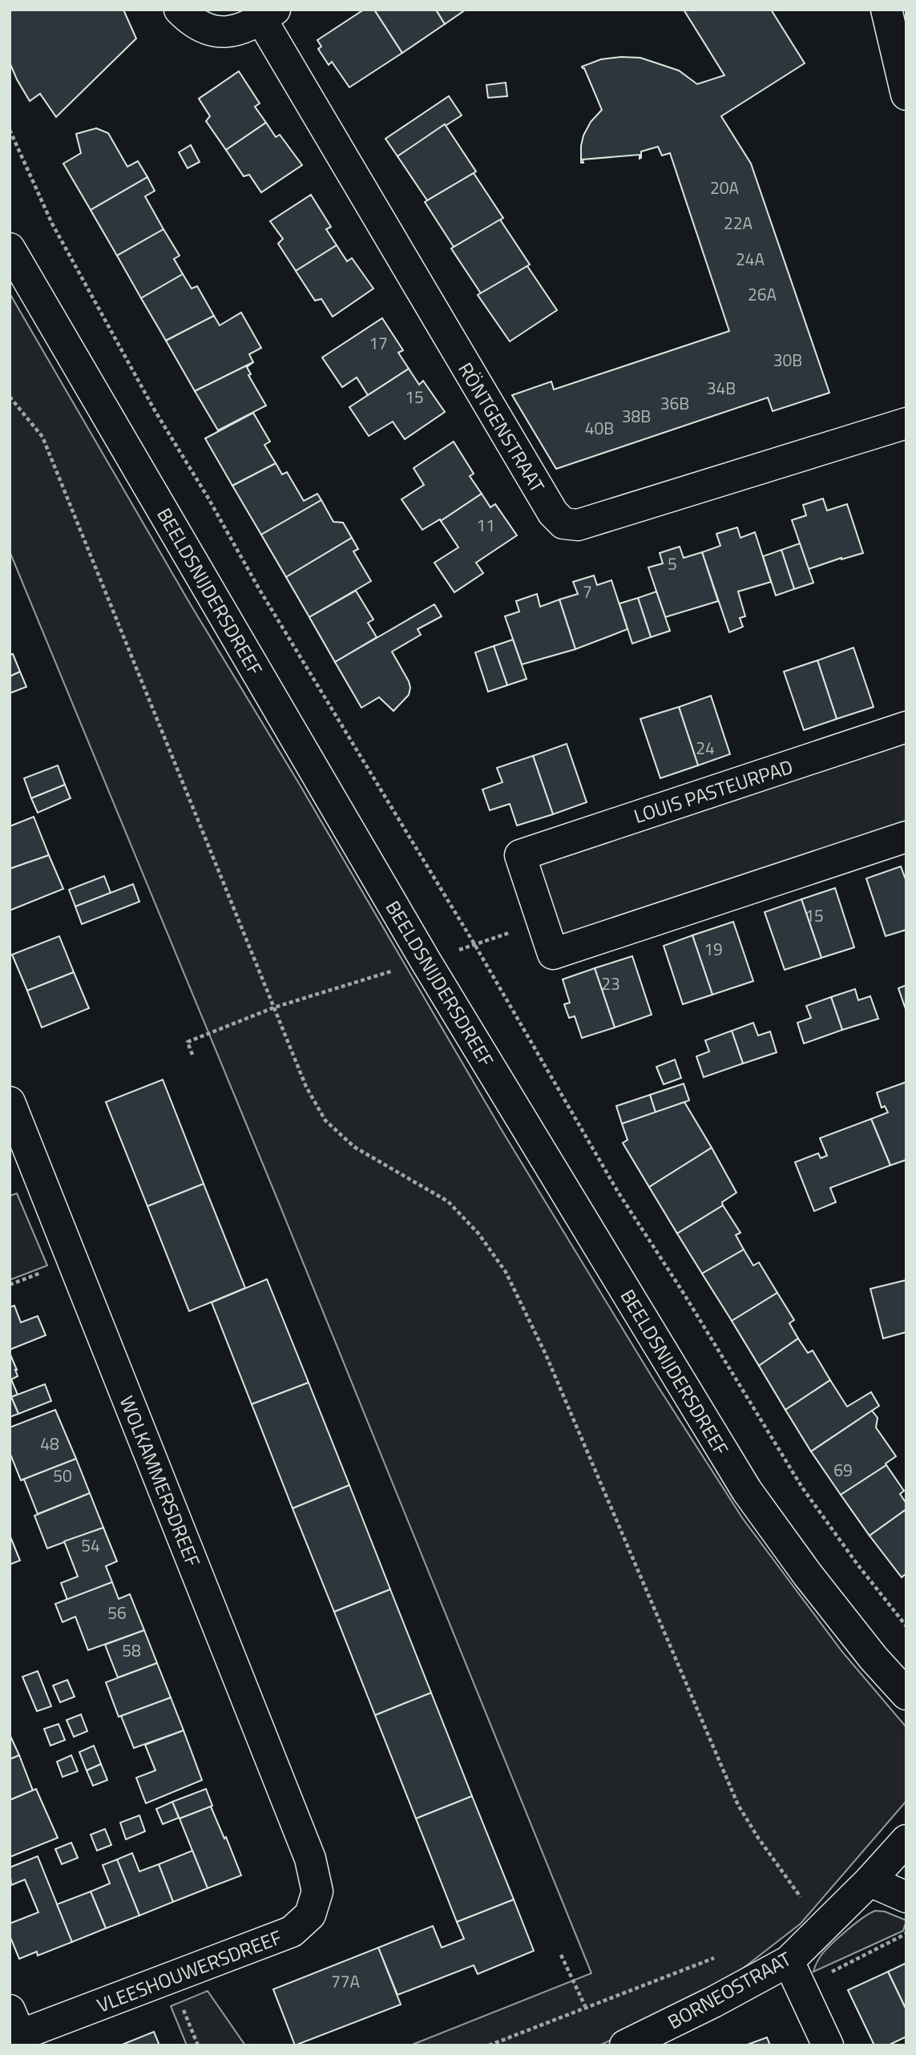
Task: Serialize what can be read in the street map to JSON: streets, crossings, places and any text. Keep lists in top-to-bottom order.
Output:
{
  "streets": {
    "street": [
      "RÖNTGENSTRAAT",
      "BEELDSNIJDERSDREEF",
      "LOUIS PASTEURPAD",
      "WOLKAMMERSDREEF",
      "VLEESHOUWERSDREEF",
      "BORNEOSTRAAT"
    ]
  },
  "crossings": [
    ["WOLKAMMERSDREEF", "VLEESHOUWERSDREEF"]
  ],
  "house_numbers": [
    "20A",
    "22A",
    "24A",
    "26A",
    "17",
    "30B",
    "34B",
    "15",
    "36B",
    "38B",
    "40B",
    "11",
    "5",
    "7",
    "24",
    "15",
    "19",
    "23",
    "48",
    "69",
    "50",
    "54",
    "56",
    "58",
    "77A"
  ]
}
